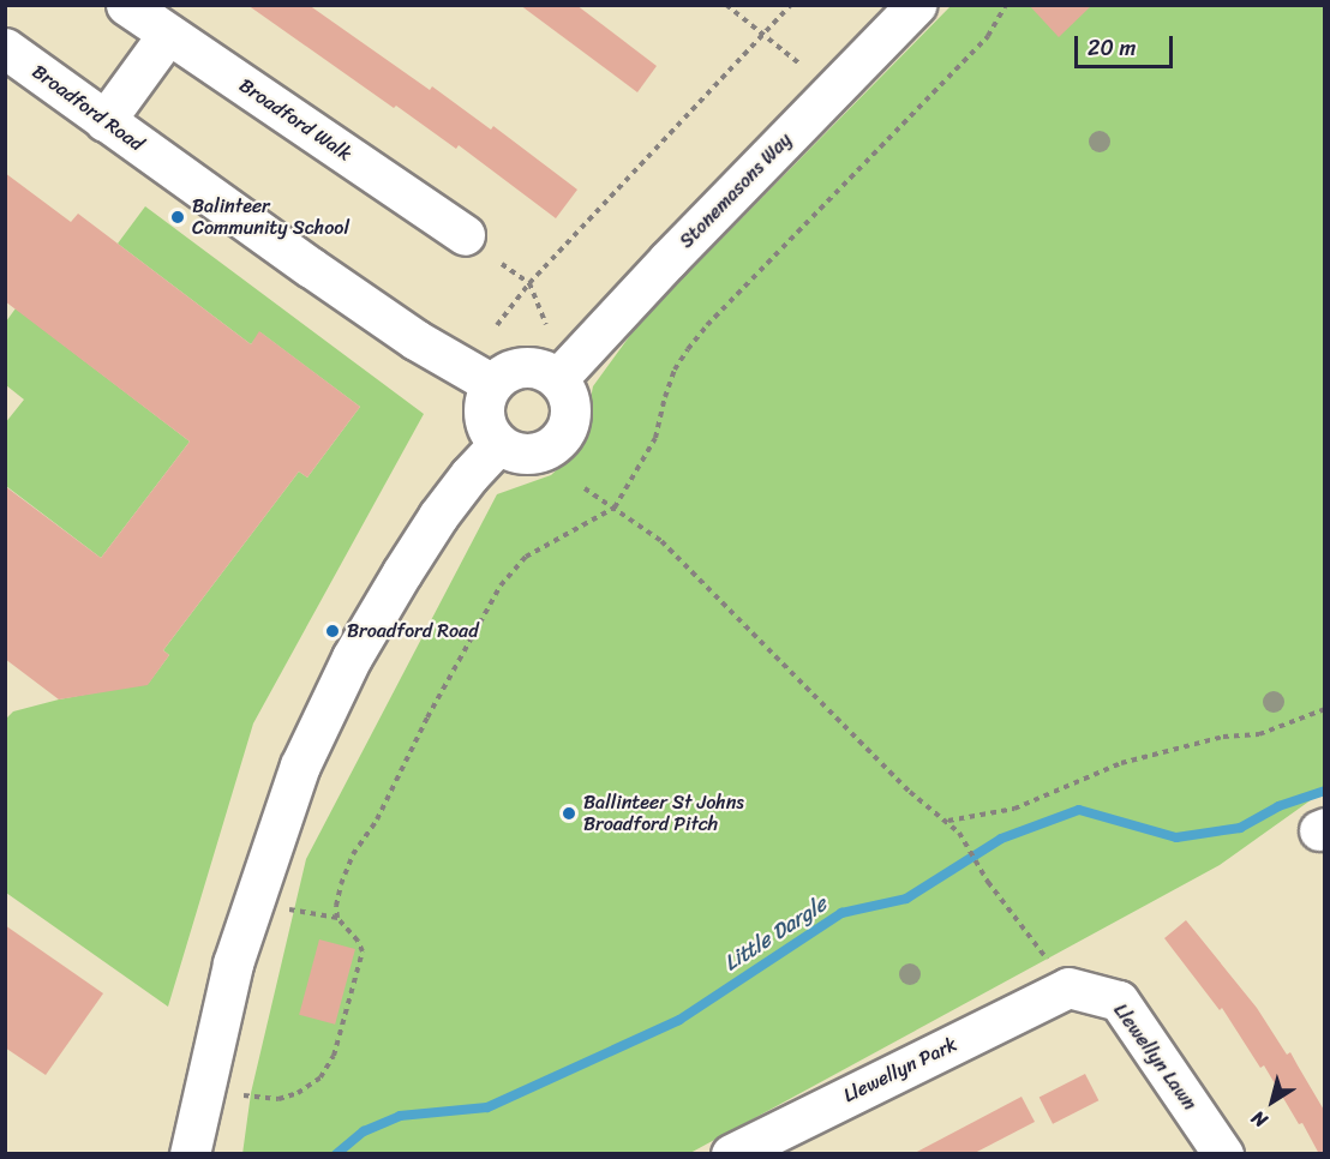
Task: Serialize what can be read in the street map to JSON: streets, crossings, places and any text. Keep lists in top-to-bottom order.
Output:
{
  "streets": {
    "street": [
      "Broadford Road",
      "Broadford Walk",
      "Stonemasons Way",
      "Llewellyn Lawn",
      "Llewellyn Park"
    ]
  },
  "crossings": [
    ["Broadford Road", "Stonemasons Way"],
    ["Llewellyn Lawn", "Llewellyn Park"]
  ],
  "water": ["Little Dargle"],
  "places": ["Balinteer Community School", "Broadford Road", "Ballinteer St Johns Broadford Pitch"],
  "scale_bar": "20 m",
  "north": "bottom left"
}
